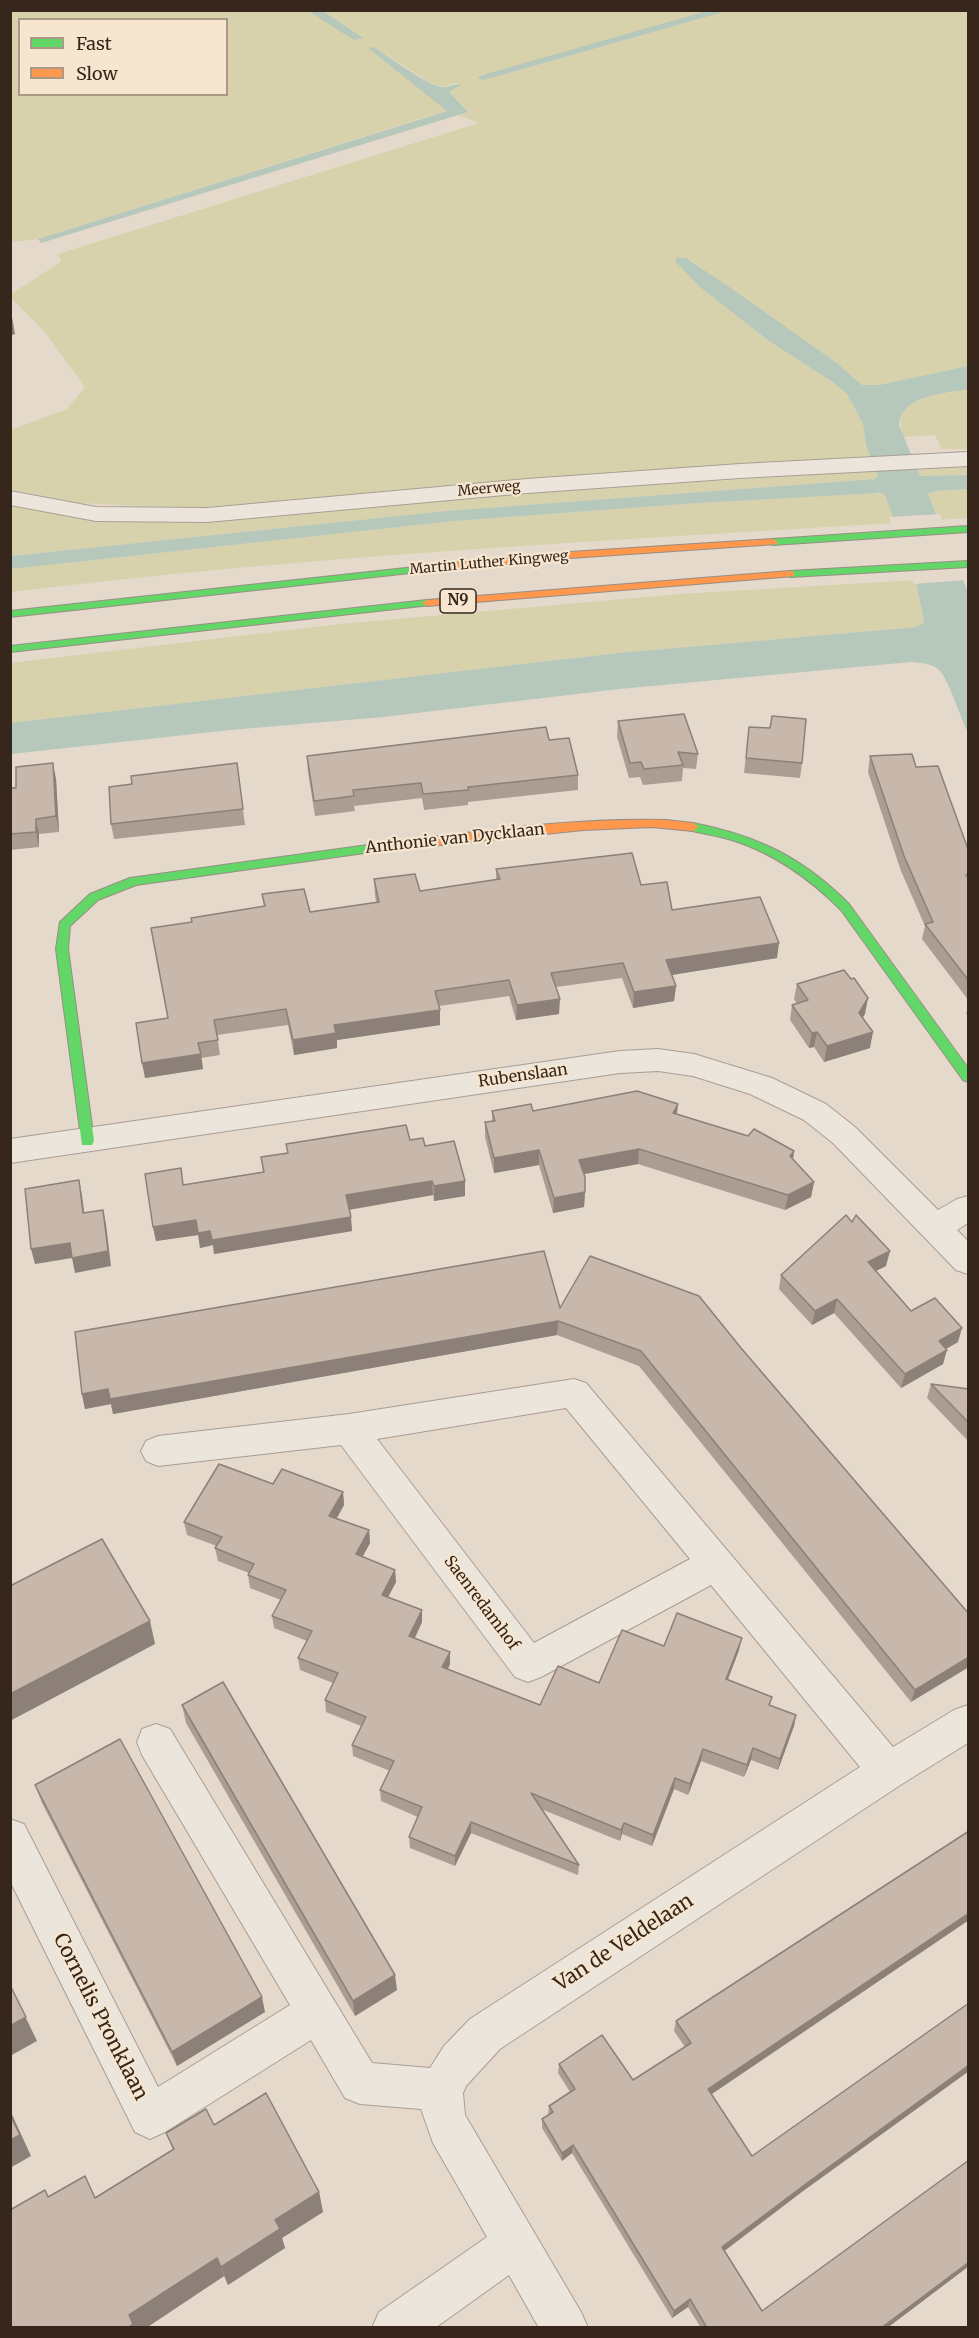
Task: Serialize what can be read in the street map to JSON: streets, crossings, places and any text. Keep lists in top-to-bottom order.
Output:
{
  "streets": {
    "main road": ["Martin Luther Kingweg", "N9", "Anthonie van Dycklaan"],
    "street": [
      "Meerweg",
      "Rubenslaan",
      "Saenredamhof",
      "Van de Veldelaan",
      "Cornelis Pronklaan"
    ]
  },
  "crossings": [
    ["Anthonie van Dycklaan", "Rubenslaan"]
  ],
  "legend": ["Fast", "Slow"]
}
